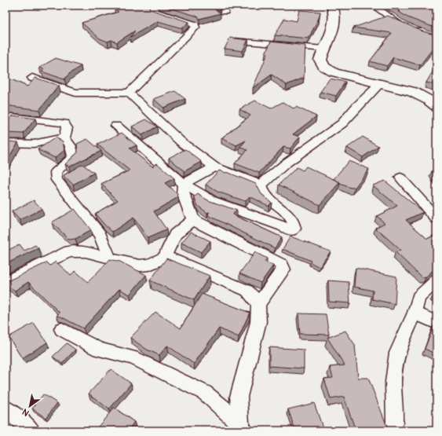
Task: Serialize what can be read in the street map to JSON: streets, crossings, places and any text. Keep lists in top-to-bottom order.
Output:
{
  "north": "bottom left"
}
